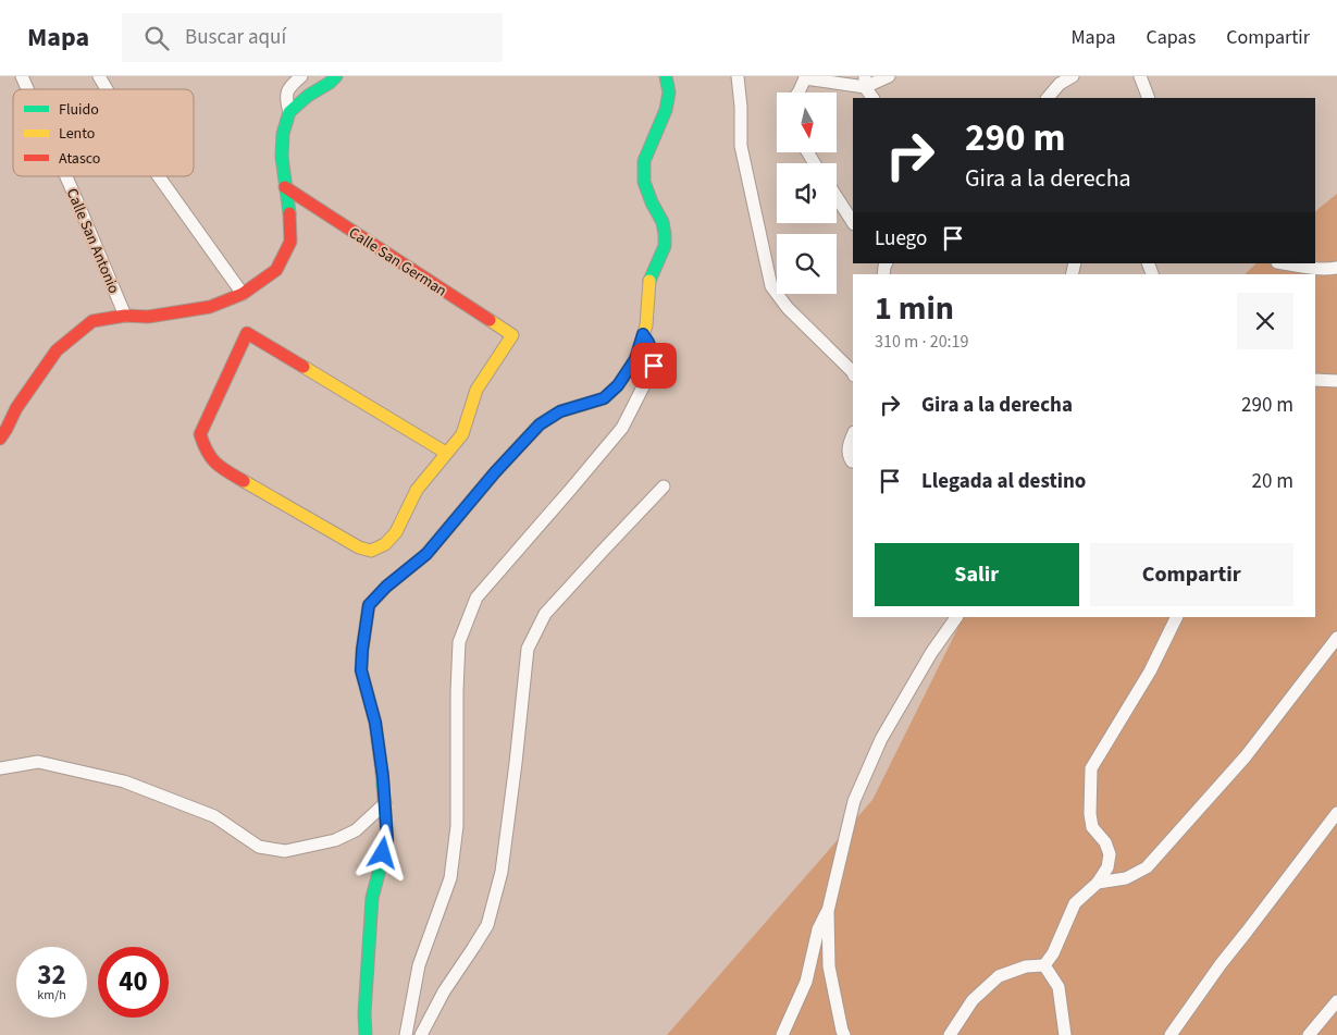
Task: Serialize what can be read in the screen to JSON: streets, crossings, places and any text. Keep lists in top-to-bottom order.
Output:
{
  "streets": {
    "street": ["Calle San Antonio", "Calle San German"]
  },
  "legend": ["Fluido", "Lento", "Atasco"],
  "north": "bottom",
  "page": {
    "header": "Mapa",
    "search": "Buscar aquí",
    "nav": ["Mapa", "Capas", "Compartir"],
    "turn": ["290 m", "Gira a la derecha"],
    "then": "Luego",
    "heading": ["1 min", "310 m · 20:19"],
    "list": [
      {
        "name": "Gira a la derecha",
        "value": "290 m"
      },
      {
        "name": "Llegada al destino",
        "value": "20 m"
      }
    ],
    "buttons": ["Salir", "Compartir"],
    "speed": "32 km/h",
    "limit": "40"
  }
}
